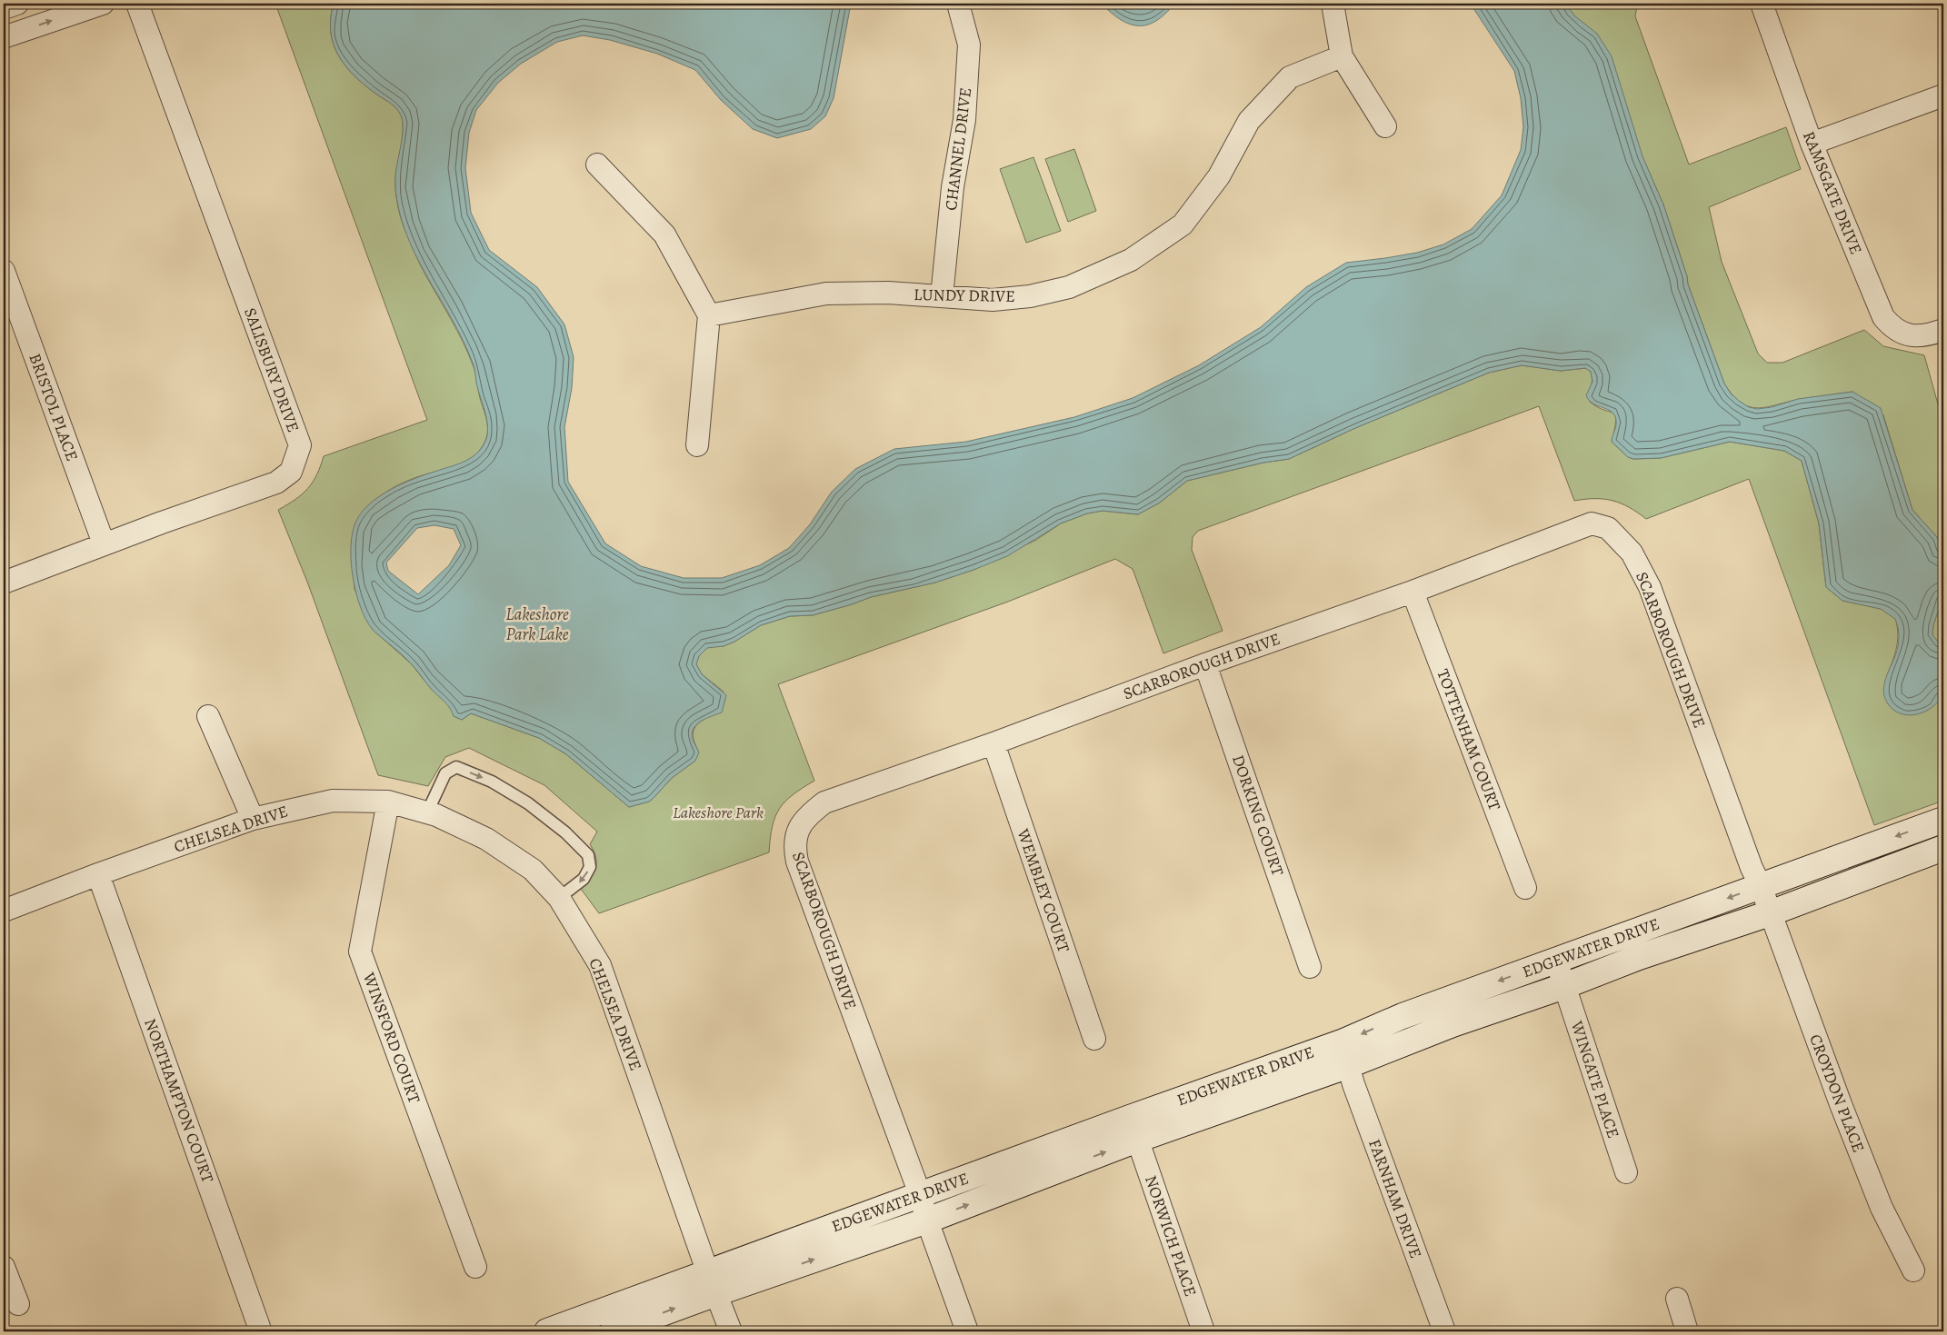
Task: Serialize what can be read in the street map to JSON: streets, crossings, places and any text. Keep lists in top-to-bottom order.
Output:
{
  "streets": {
    "street": [
      "CHANNEL DRIVE",
      "RAMSGATE DRIVE",
      "LUNDY DRIVE",
      "SALISBURY DRIVE",
      "BRISTOL PLACE",
      "SCARBOROUGH DRIVE",
      "TOTTENHAM COURT",
      "DORKING COURT",
      "CHELSEA DRIVE",
      "WEMBLEY COURT",
      "EDGEWATER DRIVE",
      "WINSFORD COURT",
      "WINGATE PLACE",
      "CROYDON PLACE",
      "NORTHAMPTON COURT",
      "FARNHAM DRIVE",
      "NORWICH PLACE"
    ]
  },
  "crossings": [
    ["CHANNEL DRIVE", "LUNDY DRIVE"],
    ["SALISBURY DRIVE", "BRISTOL PLACE"],
    ["SCARBOROUGH DRIVE", "TOTTENHAM COURT"],
    ["SCARBOROUGH DRIVE", "DORKING COURT"],
    ["SCARBOROUGH DRIVE", "WEMBLEY COURT"],
    ["SCARBOROUGH DRIVE", "EDGEWATER DRIVE"],
    ["SCARBOROUGH DRIVE", "CROYDON PLACE"],
    ["CHELSEA DRIVE", "EDGEWATER DRIVE"],
    ["CHELSEA DRIVE", "WINSFORD COURT"],
    ["CHELSEA DRIVE", "NORTHAMPTON COURT"],
    ["EDGEWATER DRIVE", "WINGATE PLACE"],
    ["EDGEWATER DRIVE", "CROYDON PLACE"],
    ["EDGEWATER DRIVE", "FARNHAM DRIVE"],
    ["EDGEWATER DRIVE", "NORWICH PLACE"]
  ],
  "water": ["Lakeshore Park Lake"],
  "parks": ["Lakeshore Park"]
}
